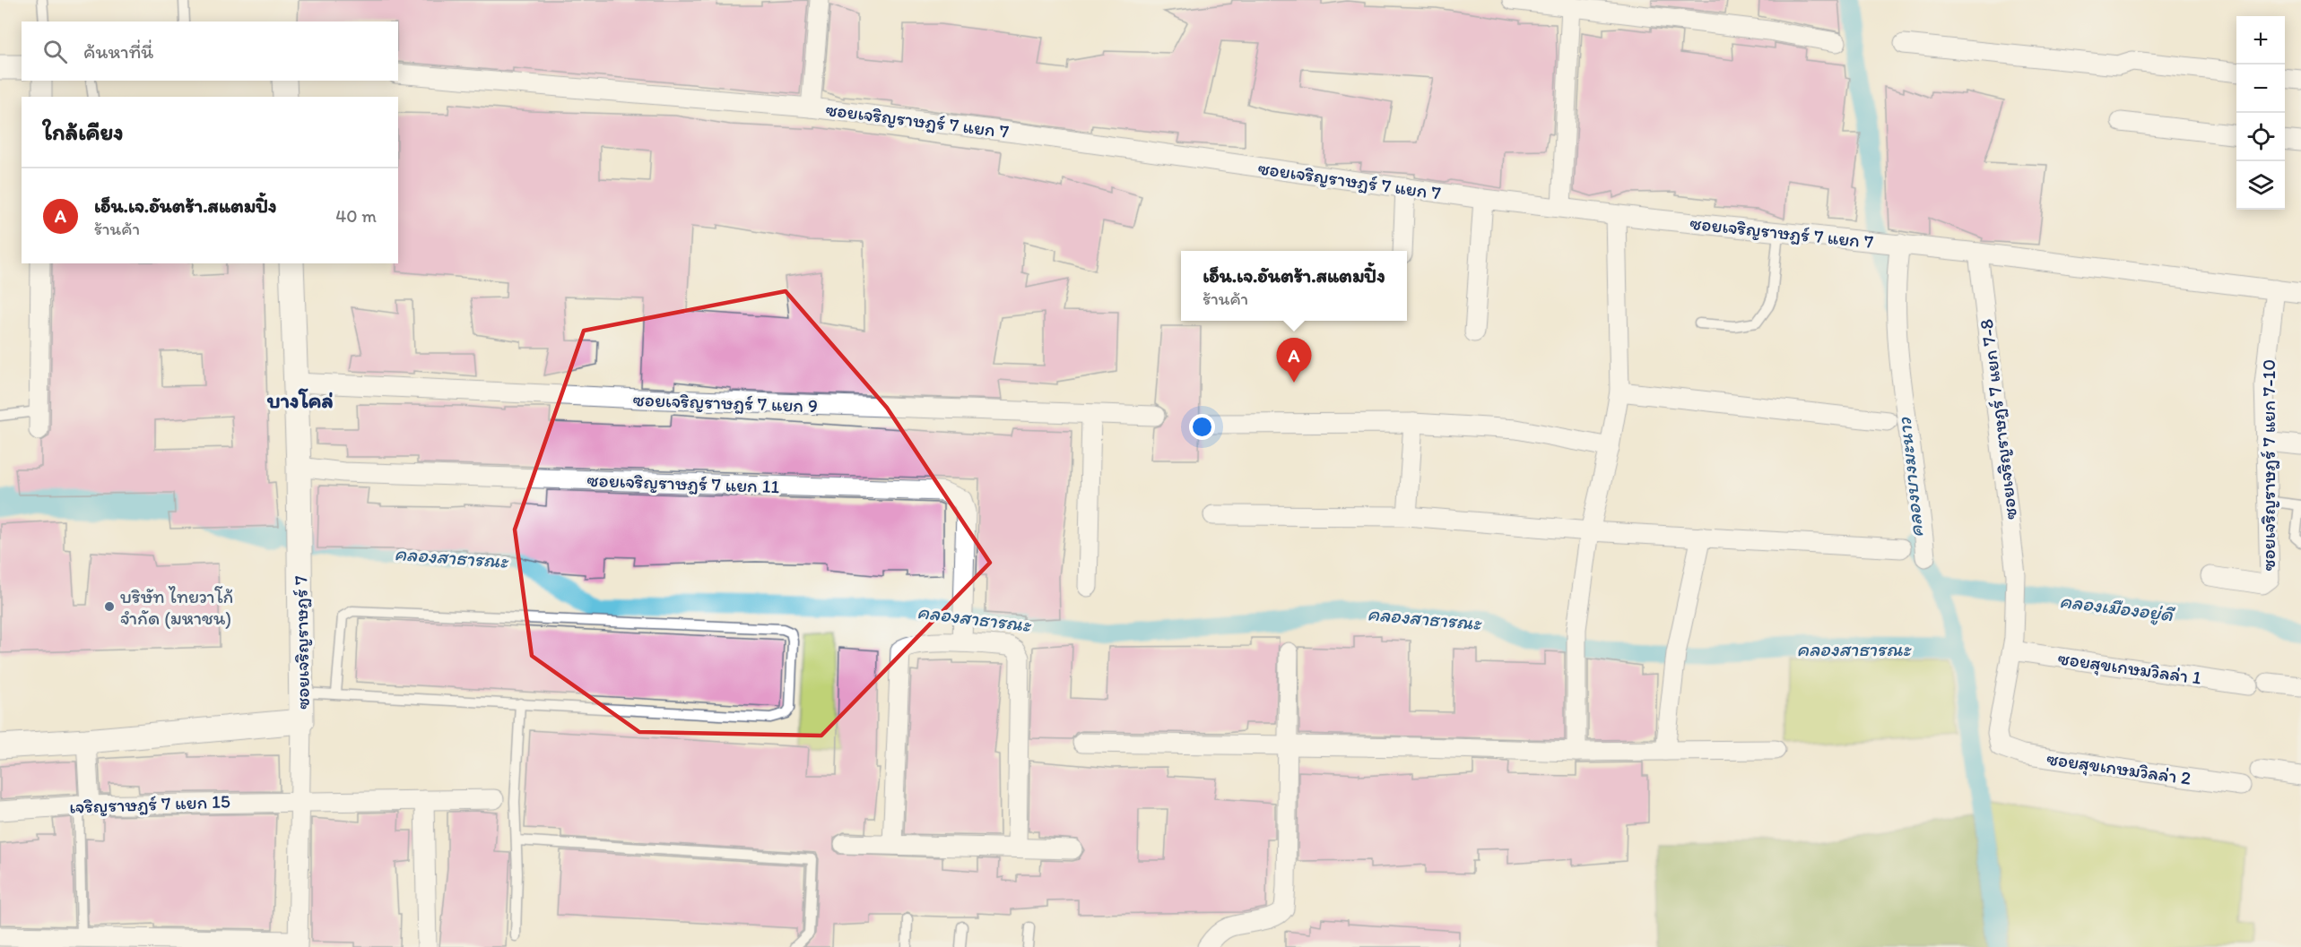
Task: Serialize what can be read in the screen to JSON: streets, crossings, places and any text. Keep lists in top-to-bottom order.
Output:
{
  "streets": {
    "street": [
      "ซอยเจริญราษฎร์ 7 แยก 7",
      "ซอยเจริญราษฎร์ 7 แยก 9",
      "ซอยเจริญราษฎร์ 7 แยก 7-8",
      "ซอยเจริญราษฎร์ 7 แยก 7-10",
      "ซอยเจริญราษฎร์ 7 แยก 11",
      "ซอยเจริญราษฎร์ 7",
      "ซอยสุขเกษมวิลล่า 1",
      "ซอยสุขเกษมวิลล่า 2",
      "เจริญราษฎร์ 7 แยก 15"
    ]
  },
  "crossings": [
    ["ซอยเจริญราษฎร์ 7 แยก 7", "ซอยเจริญราษฎร์ 7 แยก 7-8"],
    ["ซอยเจริญราษฎร์ 7 แยก 7", "ซอยเจริญราษฎร์ 7 แยก 7-10"],
    ["ซอยเจริญราษฎร์ 7 แยก 9", "ซอยเจริญราษฎร์ 7"],
    ["ซอยเจริญราษฎร์ 7 แยก 7-8", "ซอยสุขเกษมวิลล่า 1"],
    ["ซอยเจริญราษฎร์ 7 แยก 7-8", "ซอยสุขเกษมวิลล่า 2"],
    ["ซอยเจริญราษฎร์ 7 แยก 11", "ซอยเจริญราษฎร์ 7"]
  ],
  "districts": ["บางโคล่"],
  "water": ["คลองบางมะนาว", "คลองสาธารณะ", "คลองเมืองอยู่ดี"],
  "places": ["บริษัท ไทยวาโก้ จำกัด (มหาชน)"],
  "page": {
    "map_buttons": ["+", "−"],
    "search": "ค้นหาที่นี่",
    "heading": "ใกล้เคียง",
    "list": [
      {
        "mark": "A",
        "name": "เอ็น.เจ.อันตร้า.สแตมปิ้ง",
        "note": "ร้านค้า",
        "value": "40 m"
      }
    ],
    "popup": ["เอ็น.เจ.อันตร้า.สแตมปิ้ง", "ร้านค้า"],
    "pins": "A"
  }
}
